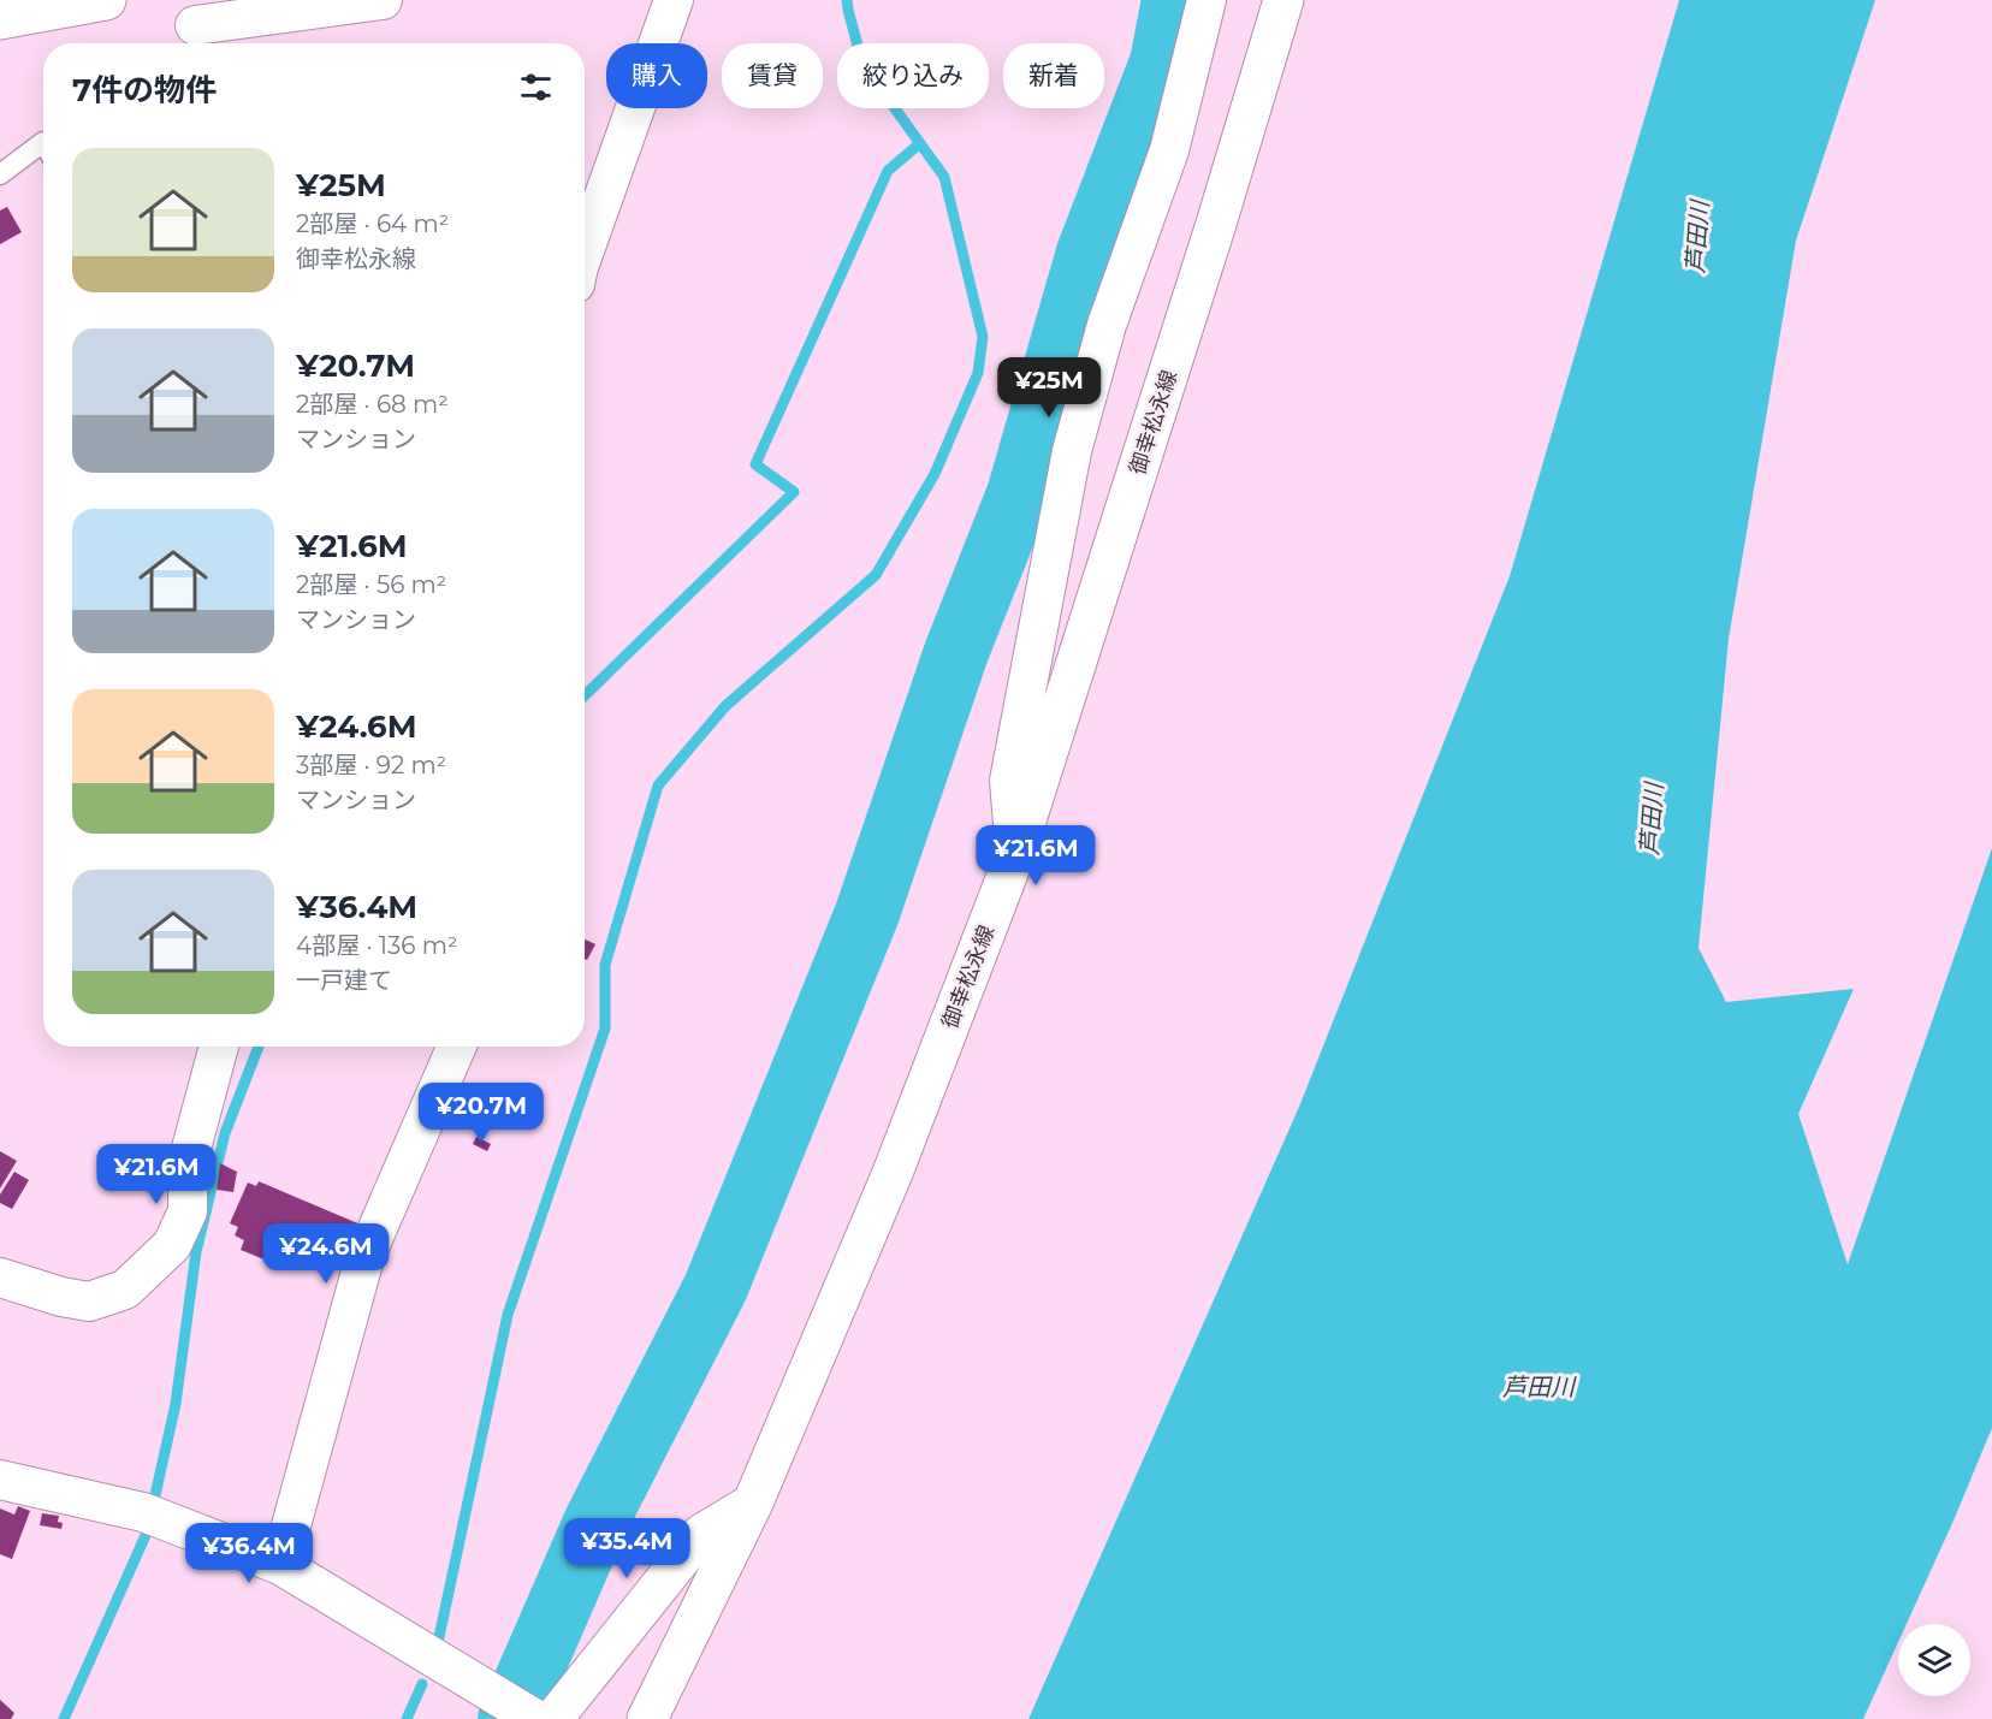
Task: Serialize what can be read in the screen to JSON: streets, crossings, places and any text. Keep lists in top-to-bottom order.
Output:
{
  "streets": {
    "main road": ["御幸松永線"]
  },
  "water": ["芦田川"],
  "page": {
    "chip": [
      "購入",
      "賃貸",
      "絞り込み",
      "新着"
    ],
    "heading": "7件の物件",
    "list": [
      {
        "name": "¥25M",
        "note": "2部屋 · 64 m² · 御幸松永線"
      },
      {
        "name": "¥20.7M",
        "note": "2部屋 · 68 m² · マンション"
      },
      {
        "name": "¥21.6M",
        "note": "2部屋 · 56 m² · マンション"
      },
      {
        "name": "¥24.6M",
        "note": "3部屋 · 92 m² · マンション"
      },
      {
        "name": "¥36.4M",
        "note": "4部屋 · 136 m² · 一戸建て"
      }
    ],
    "price": [
      "¥25M",
      "¥21.6M",
      "¥20.7M",
      "¥21.6M",
      "¥24.6M",
      "¥35.4M",
      "¥36.4M"
    ]
  }
}
